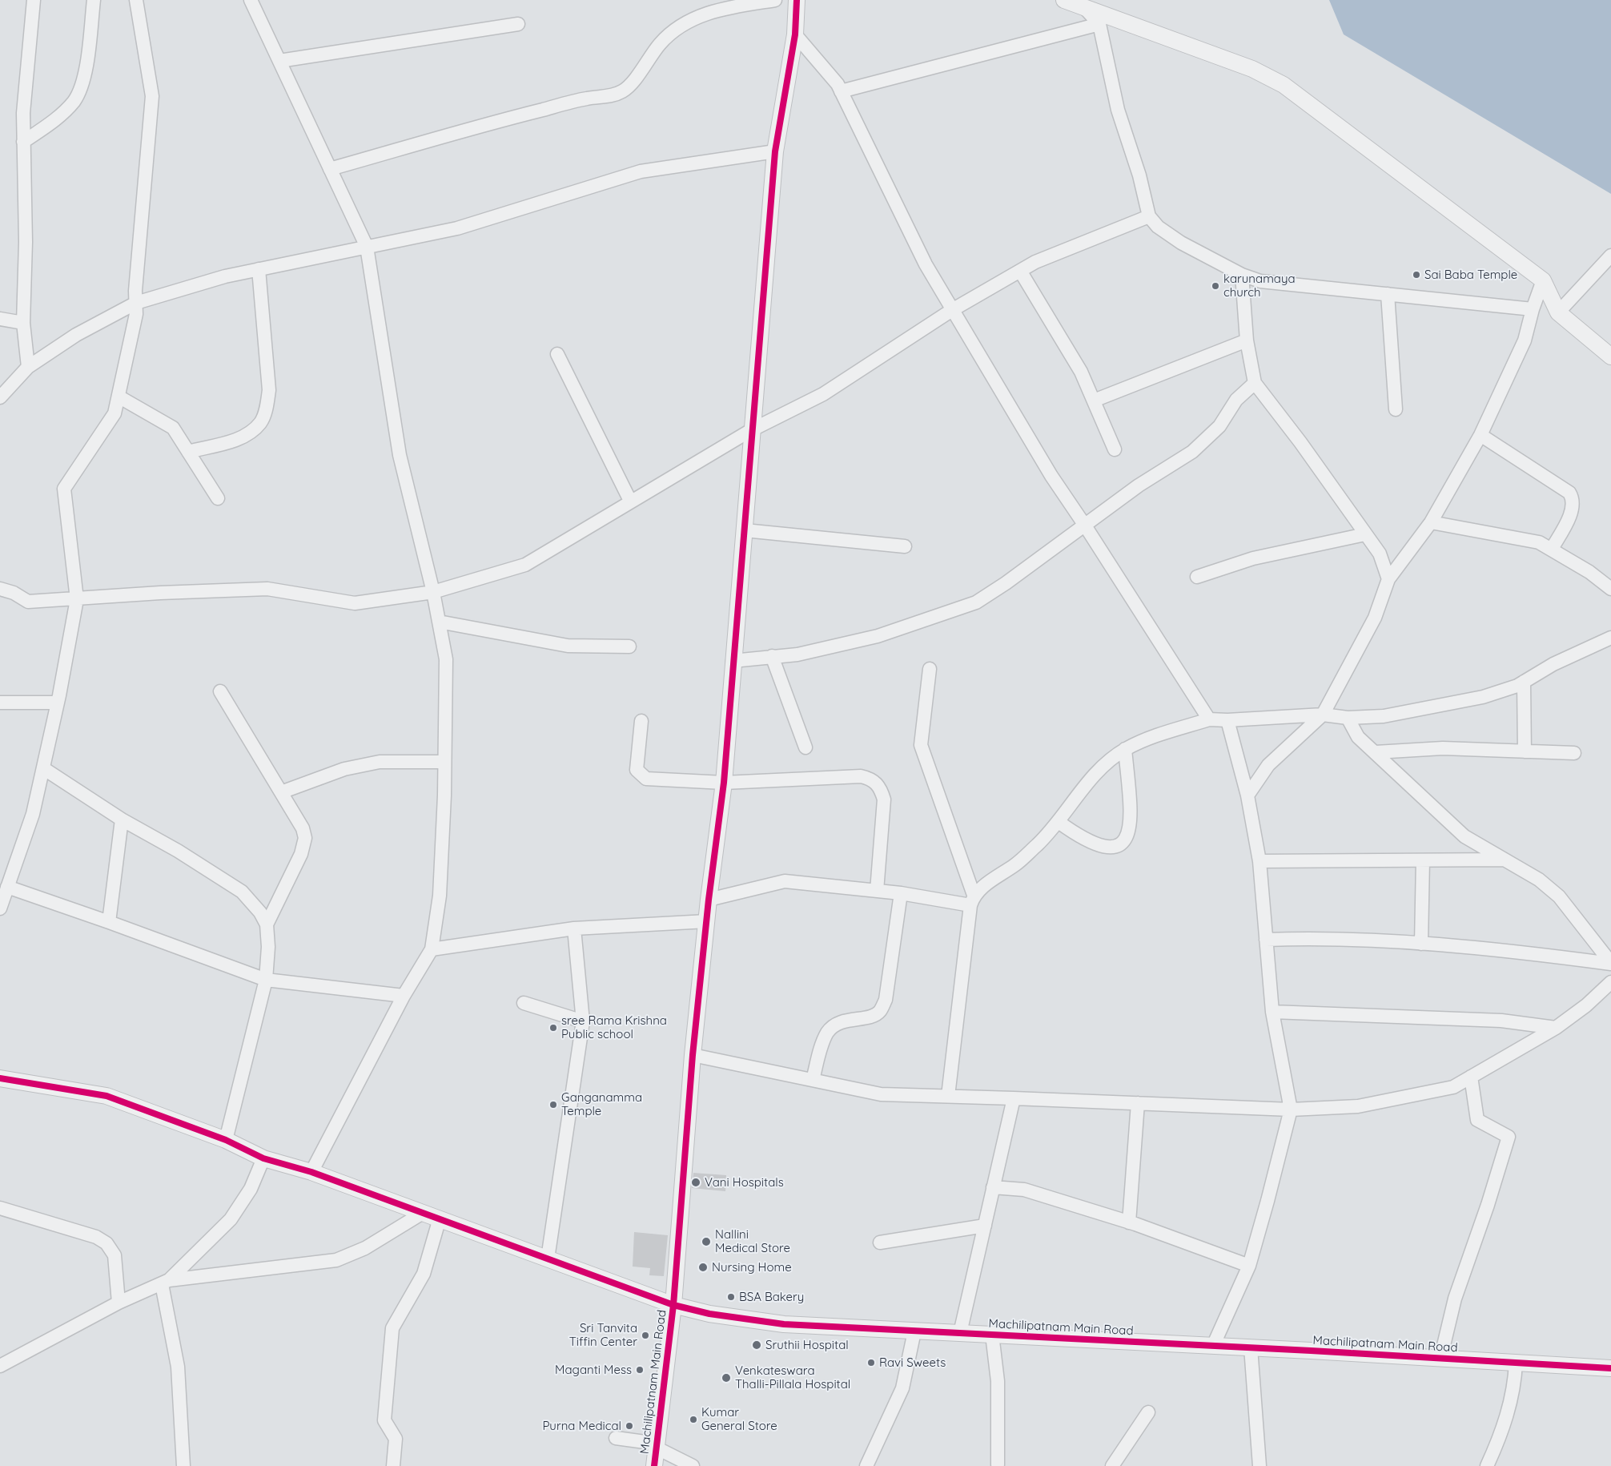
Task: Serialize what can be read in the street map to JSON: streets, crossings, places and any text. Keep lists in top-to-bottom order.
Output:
{
  "streets": {
    "street": ["Machilipatnam Main Road"]
  },
  "places": [
    "Sai Baba Temple",
    "karunamaya church",
    "sree Rama Krishna Public school",
    "Ganganamma Temple",
    "Vani Hospitals",
    "Nallini Medical Store",
    "Nursing Home",
    "BSA Bakery",
    "Sri Tanvita Tiffin Center",
    "Sruthii Hospital",
    "Ravi Sweets",
    "Maganti Mess",
    "Venkateswara Thalli-Pillala Hospital",
    "Kumar General Store",
    "Purna Medical"
  ]
}
